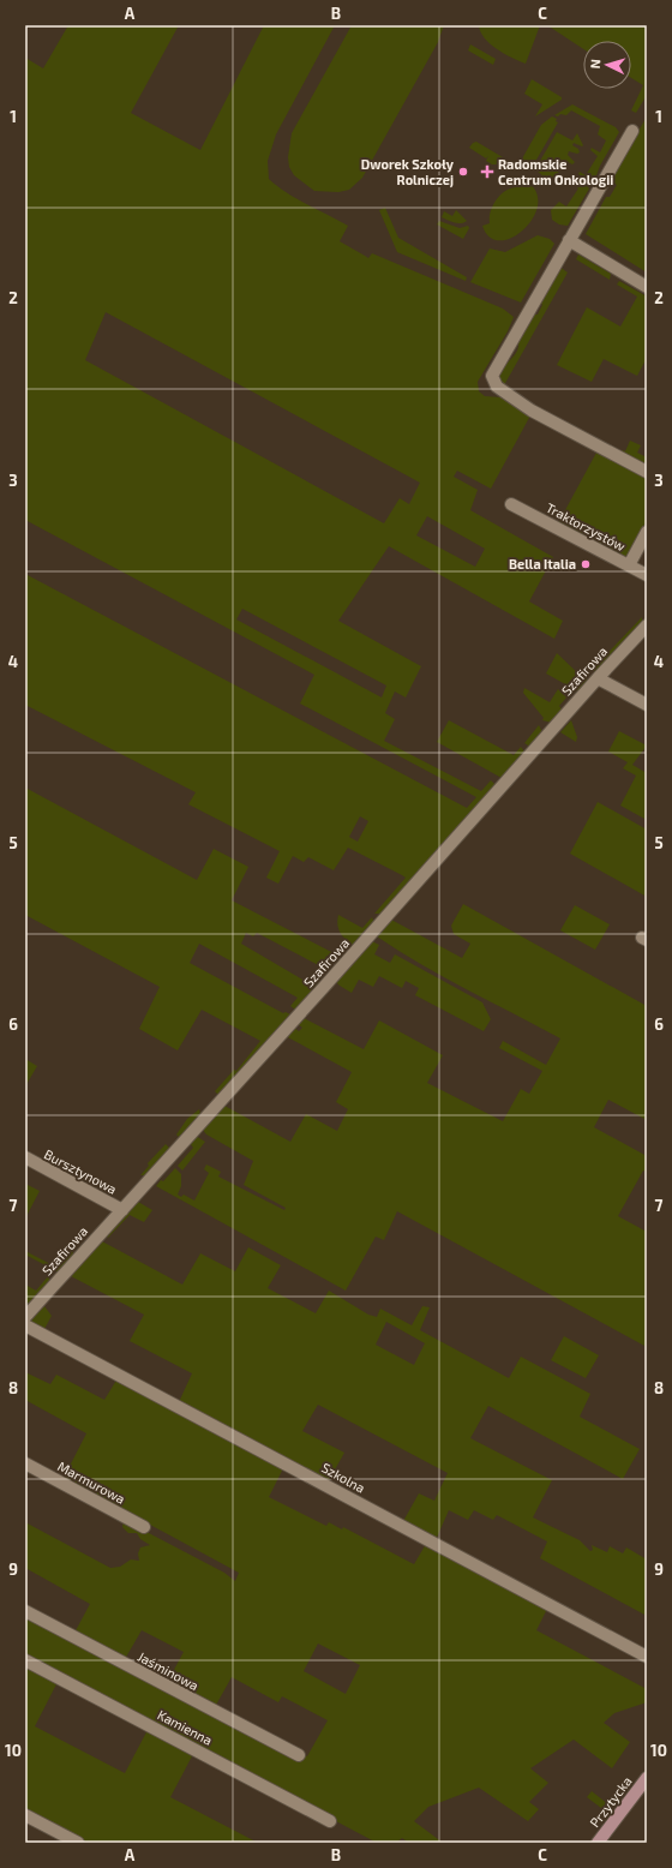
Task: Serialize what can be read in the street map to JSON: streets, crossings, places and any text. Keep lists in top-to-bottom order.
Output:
{
  "streets": {
    "main road": ["Przytycka"],
    "street": [
      "Traktorzystów",
      "Szafirowa",
      "Bursztynowa",
      "Szkolna",
      "Marmurowa",
      "Jaśminowa",
      "Kamienna"
    ]
  },
  "crossings": [
    ["Szafirowa", "Bursztynowa"]
  ],
  "places": {
    "other": ["Dworek Szkoły Rolniczej", "Bella Italia"],
    "health": ["Radomskie Centrum Onkologii"]
  },
  "north": "left",
  "grid": {
    "columns": ["A", "B", "C"],
    "rows": [
      "1",
      "2",
      "3",
      "4",
      "5",
      "6",
      "7",
      "8",
      "9",
      "10"
    ]
  }
}
